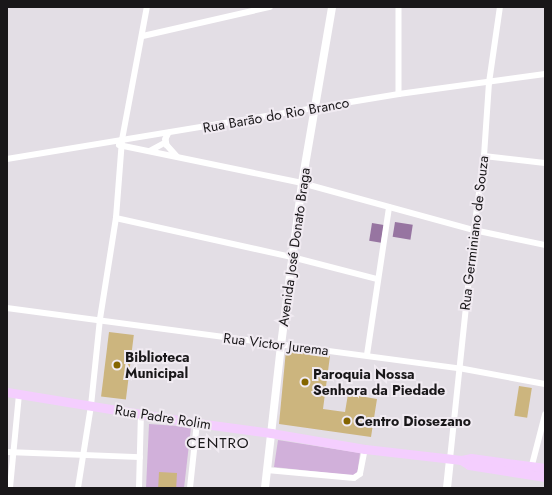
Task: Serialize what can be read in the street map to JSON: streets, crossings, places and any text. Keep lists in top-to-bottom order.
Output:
{
  "streets": {
    "main road": ["Avenida José Donato Braga", "Rua Padre Rolim"],
    "street": ["Rua Barāo do Rio Branco", "Rua Germiniano de Souza", "Rua Victor Jurema"]
  },
  "crossings": [
    ["Rua Barāo do Rio Branco", "Rua Germiniano de Souza"],
    ["Rua Barāo do Rio Branco", "Avenida José Donato Braga"],
    ["Rua Germiniano de Souza", "Rua Victor Jurema"],
    ["Rua Germiniano de Souza", "Rua Padre Rolim"],
    ["Avenida José Donato Braga", "Rua Victor Jurema"],
    ["Avenida José Donato Braga", "Rua Padre Rolim"]
  ],
  "districts": ["CENTRO"],
  "places": ["Biblioteca Municipal", "Paroquia Nossa Senhora da Piedade", "Centro Diosezano"]
}
